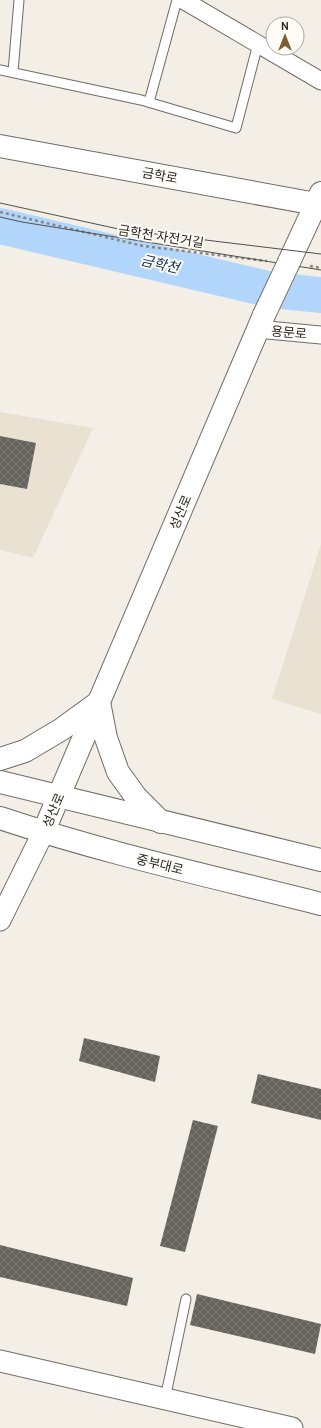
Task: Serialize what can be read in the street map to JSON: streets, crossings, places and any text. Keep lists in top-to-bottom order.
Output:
{
  "streets": {
    "main road": ["금학로", "성산로", "중부대로"],
    "street": ["용문로"],
    "path": ["금학천 자전거길"]
  },
  "crossings": [
    ["금학로", "성산로"],
    ["금학천 자전거길", "성산로"],
    ["용문로", "성산로"],
    ["성산로", "중부대로"]
  ],
  "water": ["금학천"],
  "north": "top"
}
